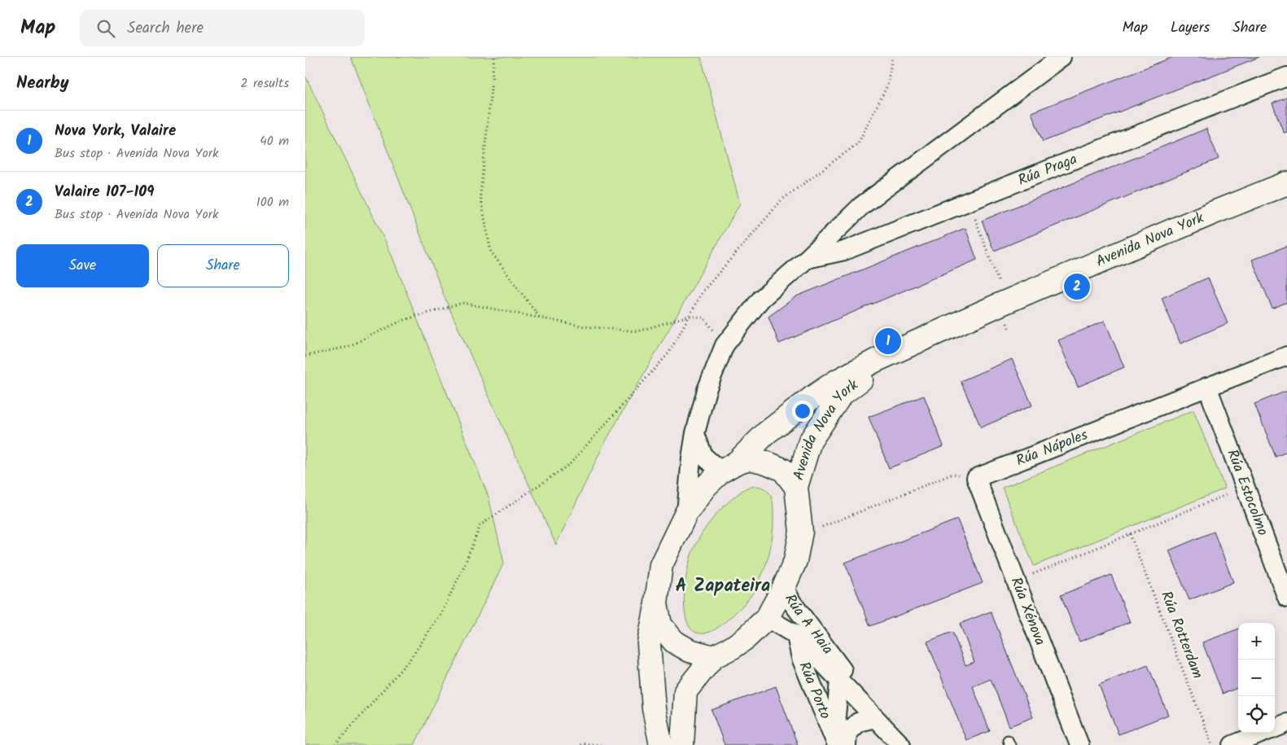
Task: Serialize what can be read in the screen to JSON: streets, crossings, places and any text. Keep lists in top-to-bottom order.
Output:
{
  "streets": {
    "street": [
      "Rúa Praga",
      "Avenida Nova York",
      "Rúa Nápoles",
      "Rúa Estocolmo",
      "Rúa Xénova",
      "Rúa A Haia",
      "Rúa Porto"
    ],
    "path": ["Rúa Rotterdam"]
  },
  "crossings": [
    ["Rúa Nápoles", "Rúa Estocolmo"],
    ["Rúa Nápoles", "Rúa Xénova"],
    ["Rúa A Haia", "Rúa Porto"]
  ],
  "districts": ["A Zapateira"],
  "page": {
    "header": "Map",
    "search": "Search here",
    "nav": ["Map", "Layers", "Share"],
    "heading": ["Nearby", "2 results"],
    "list": [
      {
        "mark": "1",
        "name": "Nova York, Valaire",
        "note": "Bus stop · Avenida Nova York",
        "value": "40 m"
      },
      {
        "mark": "2",
        "name": "Valaire 107-109",
        "note": "Bus stop · Avenida Nova York",
        "value": "100 m"
      }
    ],
    "buttons": ["Save", "Share"],
    "pins": ["2", "1"],
    "map_buttons": ["+", "−"]
  }
}
